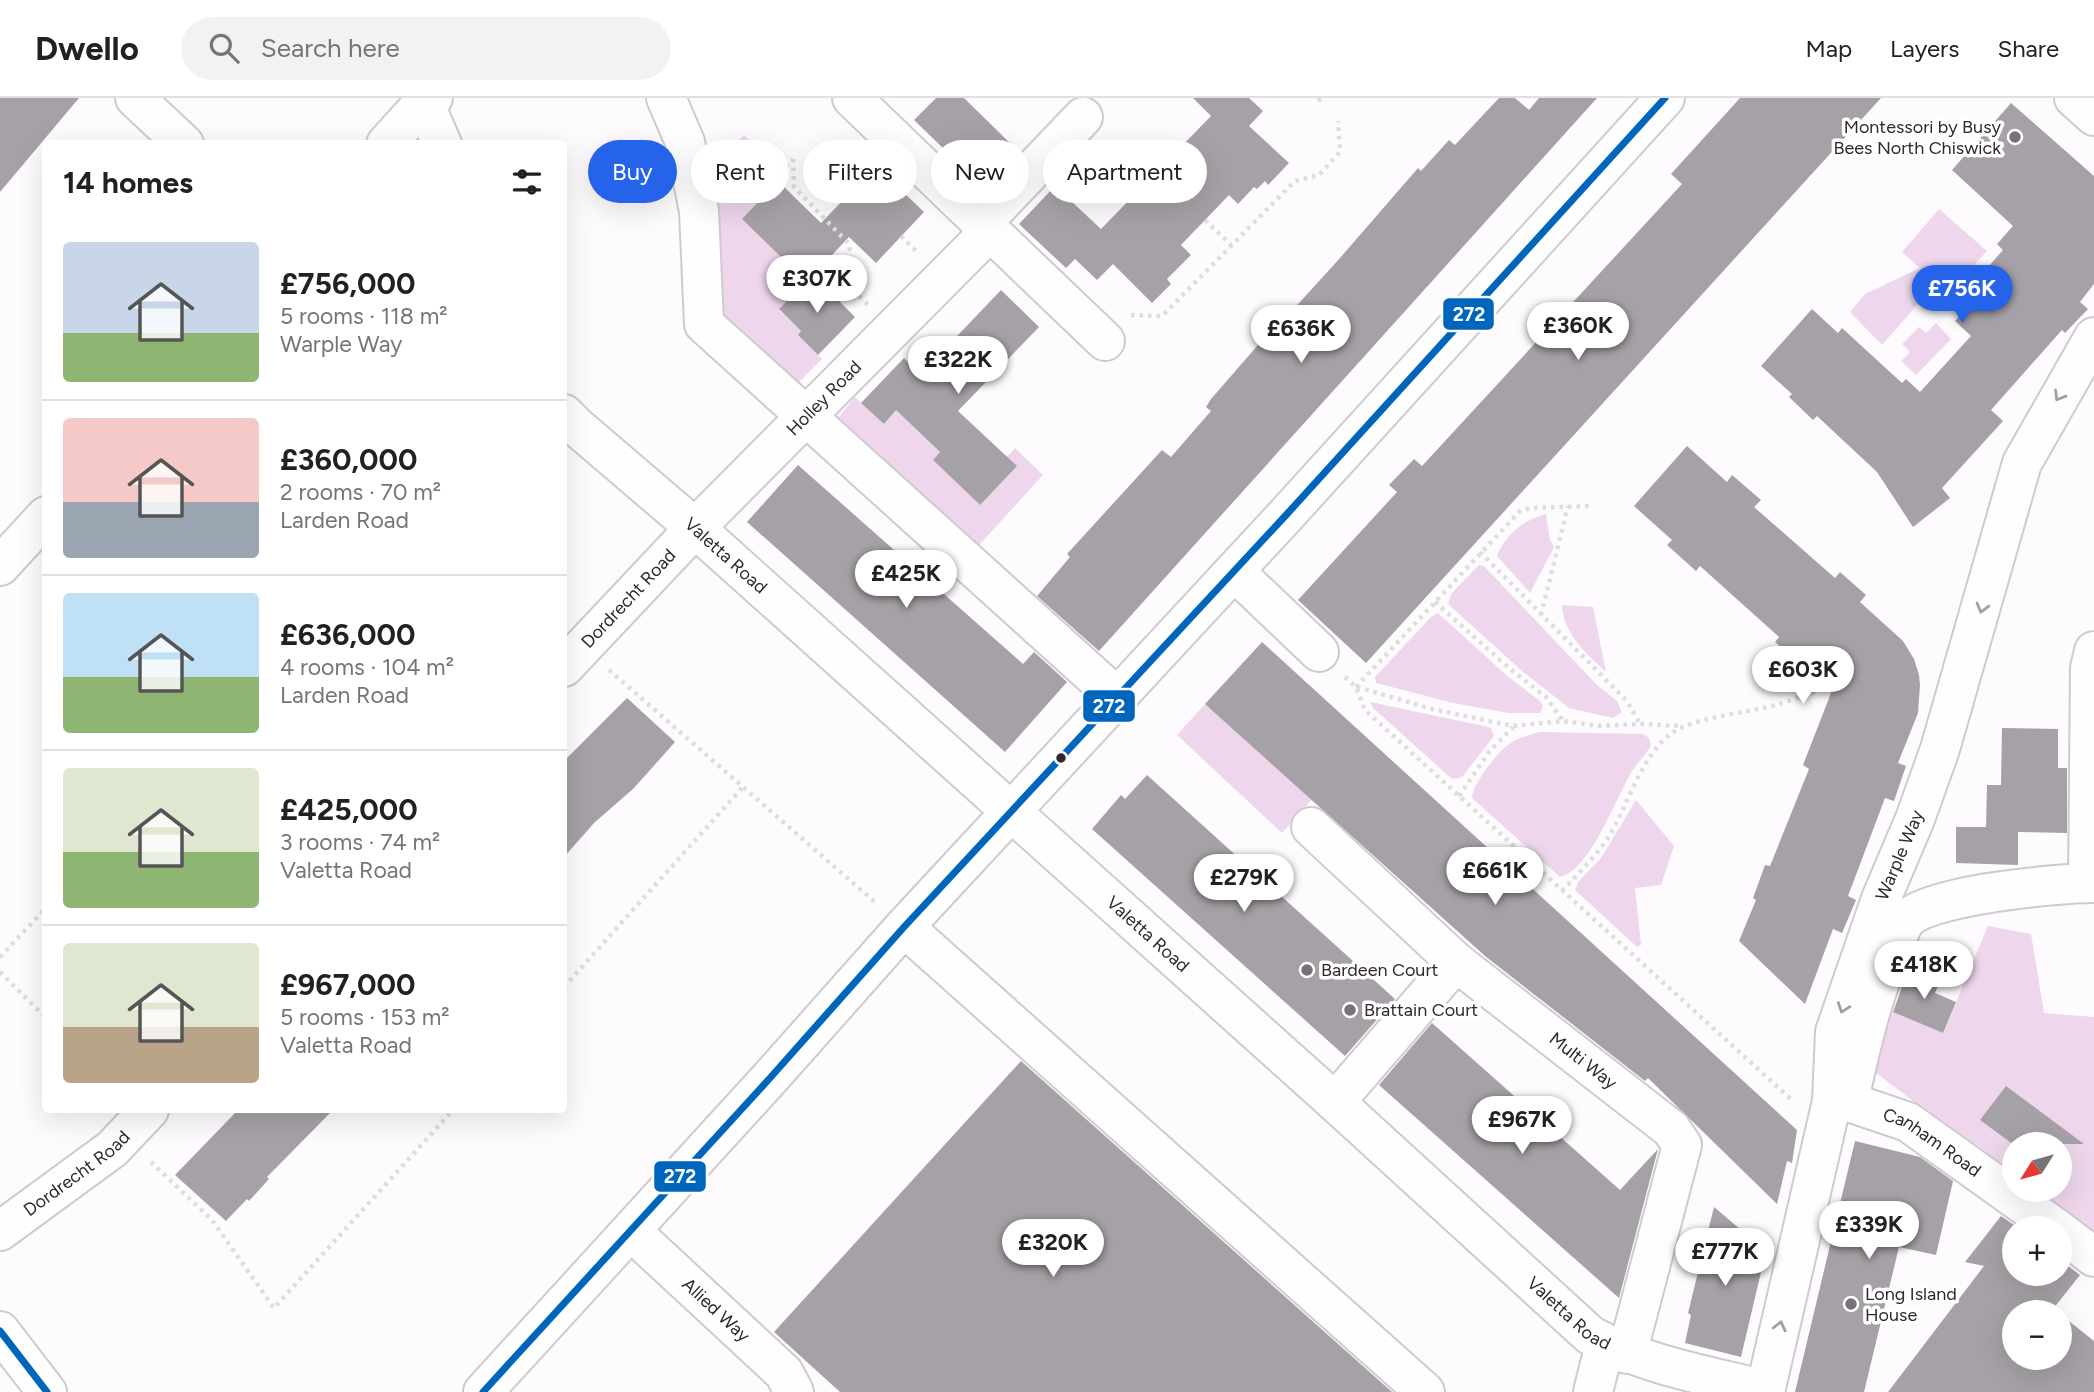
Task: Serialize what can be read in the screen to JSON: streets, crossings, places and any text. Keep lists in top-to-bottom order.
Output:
{
  "streets": {
    "street": [
      "Holley Road",
      "Valetta Road",
      "Dordrecht Road",
      "Warple Way",
      "Multi Way",
      "Canham Road",
      "Allied Way"
    ]
  },
  "crossings": [
    ["Holley Road", "Valetta Road"],
    ["Holley Road", "Dordrecht Road"],
    ["Valetta Road", "Dordrecht Road"],
    ["Valetta Road", "Warple Way"],
    ["Valetta Road", "Multi Way"],
    ["Warple Way", "Canham Road"]
  ],
  "places": [
    "Montessori by Busy Bees North Chiswick",
    "Bardeen Court",
    "Brattain Court",
    "Long Island House"
  ],
  "lines": ["transit line 272"],
  "north": "bottom left",
  "page": {
    "header": "Dwello",
    "search": "Search here",
    "nav": ["Map", "Layers", "Share"],
    "chip": [
      "Buy",
      "Rent",
      "Filters",
      "New",
      "Apartment"
    ],
    "heading": "14 homes",
    "list": [
      {
        "name": "£756,000",
        "note": "5 rooms · 118 m² · Warple Way"
      },
      {
        "name": "£360,000",
        "note": "2 rooms · 70 m² · Larden Road"
      },
      {
        "name": "£636,000",
        "note": "4 rooms · 104 m² · Larden Road"
      },
      {
        "name": "£425,000",
        "note": "3 rooms · 74 m² · Valetta Road"
      },
      {
        "name": "£967,000",
        "note": "5 rooms · 153 m² · Valetta Road"
      }
    ],
    "price": [
      "£307K",
      "£756K",
      "£360K",
      "£636K",
      "£322K",
      "£425K",
      "£603K",
      "£661K",
      "£279K",
      "£418K",
      "£967K",
      "£339K",
      "£320K",
      "£777K"
    ],
    "map_buttons": ["+", "−"]
  }
}
